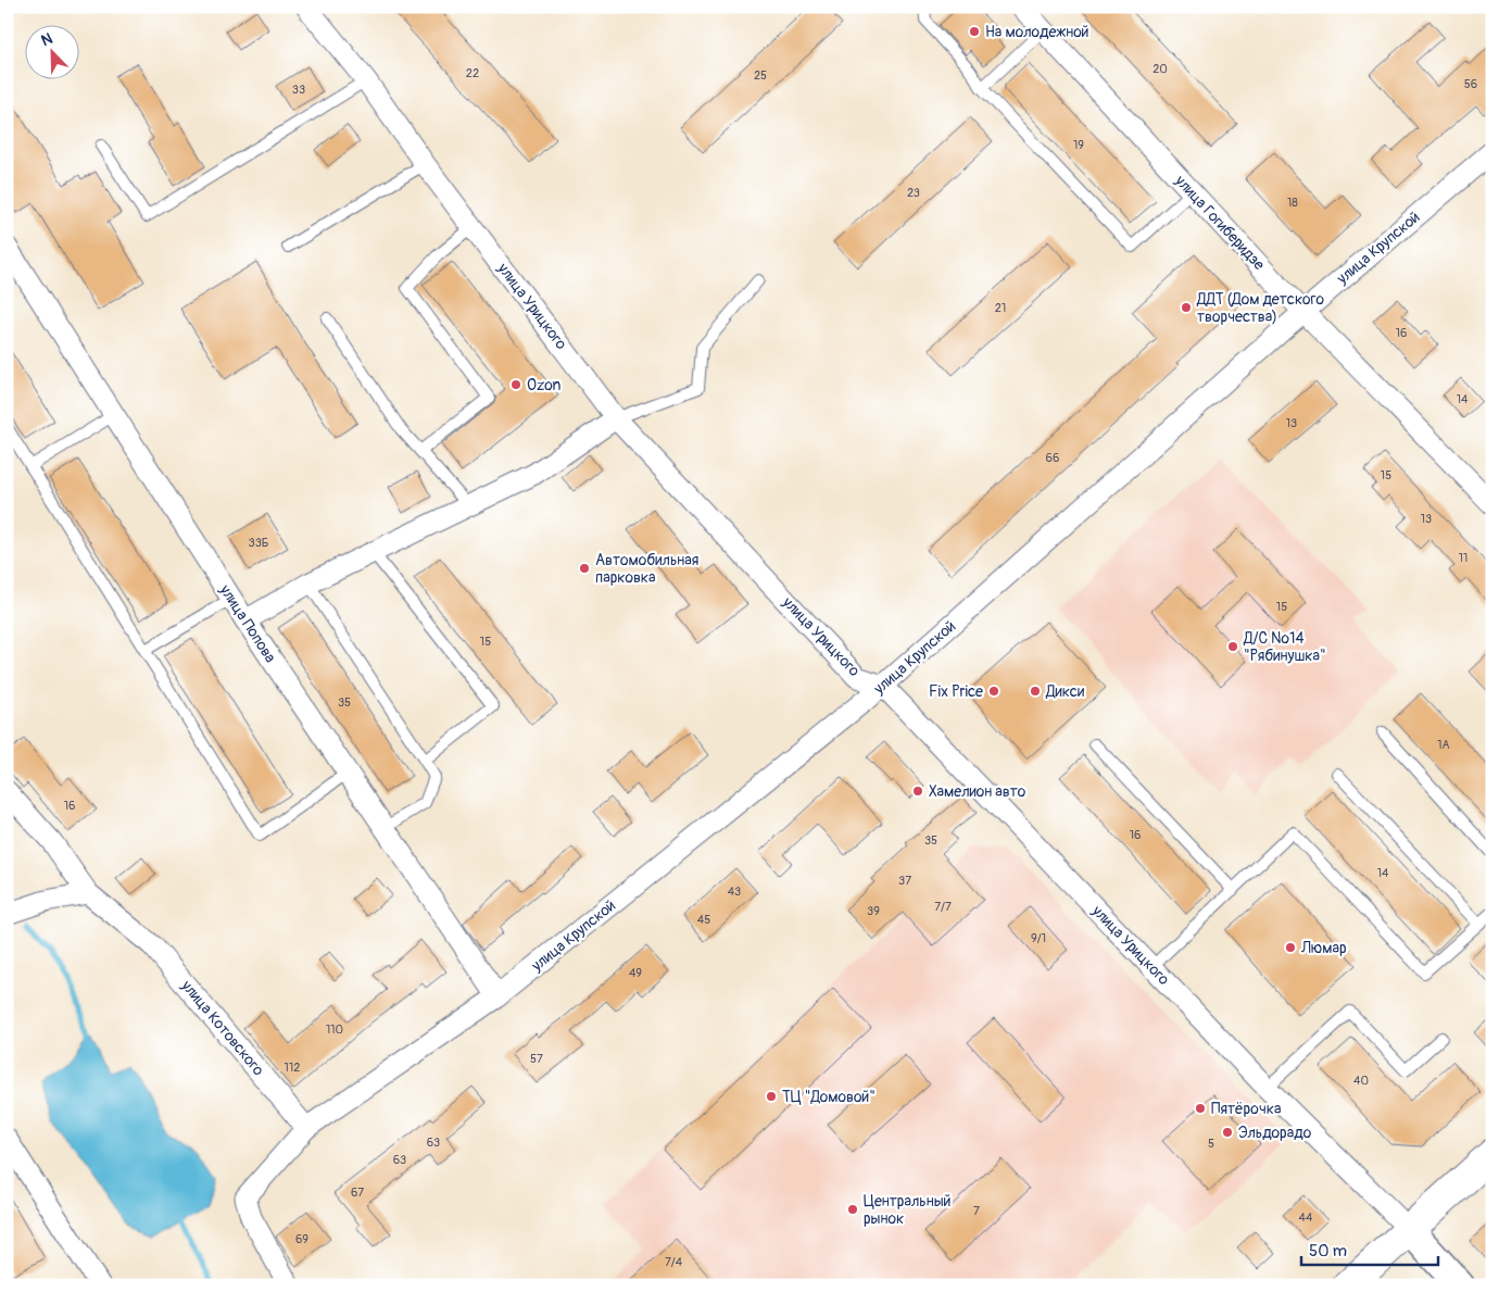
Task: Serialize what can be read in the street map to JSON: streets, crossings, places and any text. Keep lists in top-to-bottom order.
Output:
{
  "streets": {
    "street": [
      "улица Гогиберидзе",
      "улица Крупской",
      "улица Урицкого",
      "улица Попова",
      "улица Котовского"
    ]
  },
  "crossings": [
    ["улица Гогиберидзе", "улица Крупской"],
    ["улица Крупской", "улица Урицкого"],
    ["улица Крупской", "улица Попова"],
    ["улица Крупской", "улица Котовского"]
  ],
  "places": [
    "На молодежной",
    "ДДТ (Дом детского творчества)",
    "Ozon",
    "Автомобильная парковка",
    "Д/С №14 \"Рябинушка\"",
    "Fix Price",
    "Дикси",
    "Хамелион авто",
    "Люмар",
    "ТЦ \"Домовой\"",
    "Пятёрочка",
    "Эльдорадо",
    "Центральный рынок"
  ],
  "house_numbers": [
    "20",
    "22",
    "25",
    "56",
    "33",
    "19",
    "23",
    "18",
    "21",
    "16",
    "14",
    "13",
    "66",
    "15",
    "13",
    "33Б",
    "11",
    "15",
    "15",
    "35",
    "1А",
    "16",
    "16",
    "35",
    "14",
    "37",
    "43",
    "7/7",
    "39",
    "45",
    "9/1",
    "49",
    "110",
    "57",
    "112",
    "40",
    "63",
    "5",
    "63",
    "67",
    "7",
    "44",
    "69",
    "7/4"
  ],
  "scale_bar": "50 m",
  "north": "top left"
}
